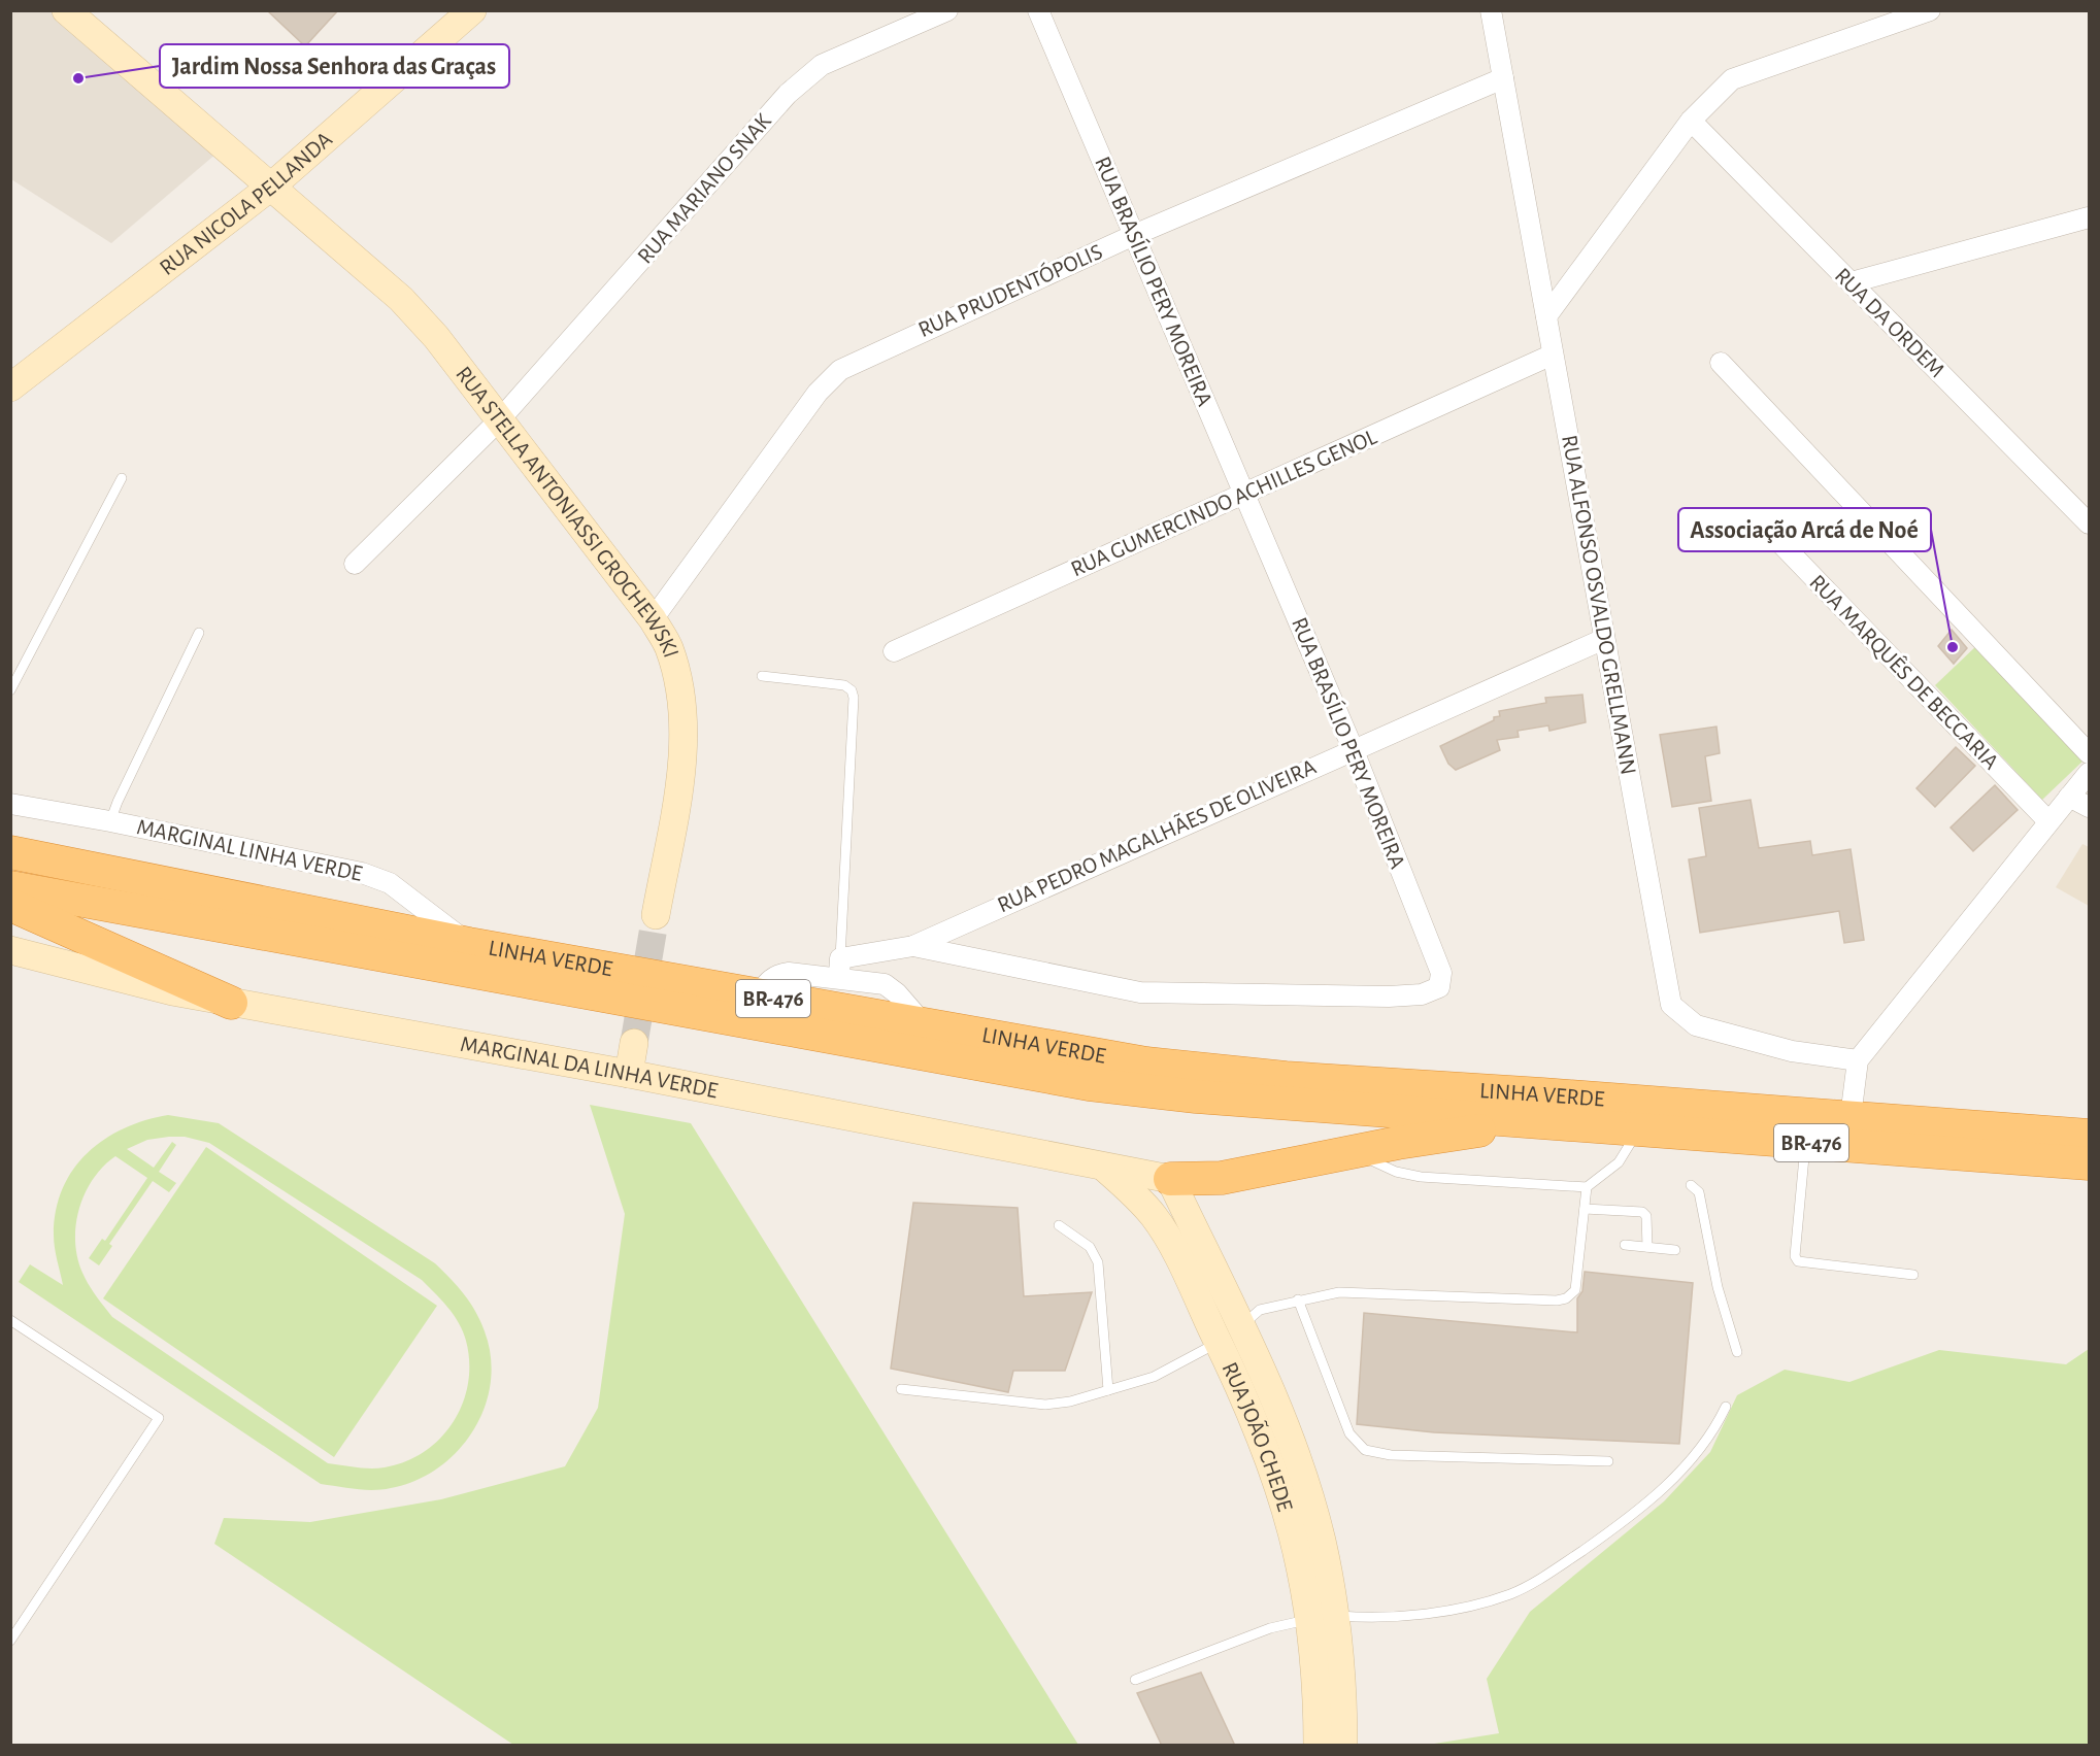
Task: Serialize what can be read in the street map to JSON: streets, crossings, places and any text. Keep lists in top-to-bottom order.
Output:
{
  "streets": {
    "highway": ["LINHA VERDE", "BR-476"],
    "main road": [
      "RUA NICOLA PELLANDA",
      "RUA STELLA ANTONIASSI GROCHEWSKI",
      "MARGINAL DA LINHA VERDE",
      "RUA JOÃO CHEDE"
    ],
    "street": [
      "RUA MARIANO SNAK",
      "RUA BRASÍLIO PERY MOREIRA",
      "RUA PRUDENTÓPOLIS",
      "RUA DA ORDEM",
      "RUA GUMERCINDO ACHILLES GENOL",
      "RUA ALFONSO OSVALDO GRELLMANN",
      "RUA MARQUÊS DE BECCARIA",
      "RUA PEDRO MAGALHÃES DE OLIVEIRA",
      "MARGINAL LINHA VERDE"
    ]
  },
  "crossings": [
    ["RUA MARIANO SNAK", "RUA STELLA ANTONIASSI GROCHEWSKI"],
    ["RUA NICOLA PELLANDA", "RUA STELLA ANTONIASSI GROCHEWSKI"],
    ["RUA BRASÍLIO PERY MOREIRA", "RUA PRUDENTÓPOLIS"],
    ["RUA BRASÍLIO PERY MOREIRA", "RUA GUMERCINDO ACHILLES GENOL"],
    ["RUA BRASÍLIO PERY MOREIRA", "RUA PEDRO MAGALHÃES DE OLIVEIRA"],
    ["RUA PRUDENTÓPOLIS", "RUA STELLA ANTONIASSI GROCHEWSKI"],
    ["RUA PRUDENTÓPOLIS", "RUA ALFONSO OSVALDO GRELLMANN"],
    ["RUA GUMERCINDO ACHILLES GENOL", "RUA ALFONSO OSVALDO GRELLMANN"],
    ["RUA ALFONSO OSVALDO GRELLMANN", "RUA PEDRO MAGALHÃES DE OLIVEIRA"],
    ["RUA PEDRO MAGALHÃES DE OLIVEIRA", "LINHA VERDE"],
    ["MARGINAL LINHA VERDE", "LINHA VERDE"],
    ["MARGINAL DA LINHA VERDE", "RUA JOÃO CHEDE"]
  ],
  "places": ["Jardim Nossa Senhora das Graças", "Associação Arcá de Noé"]
}
